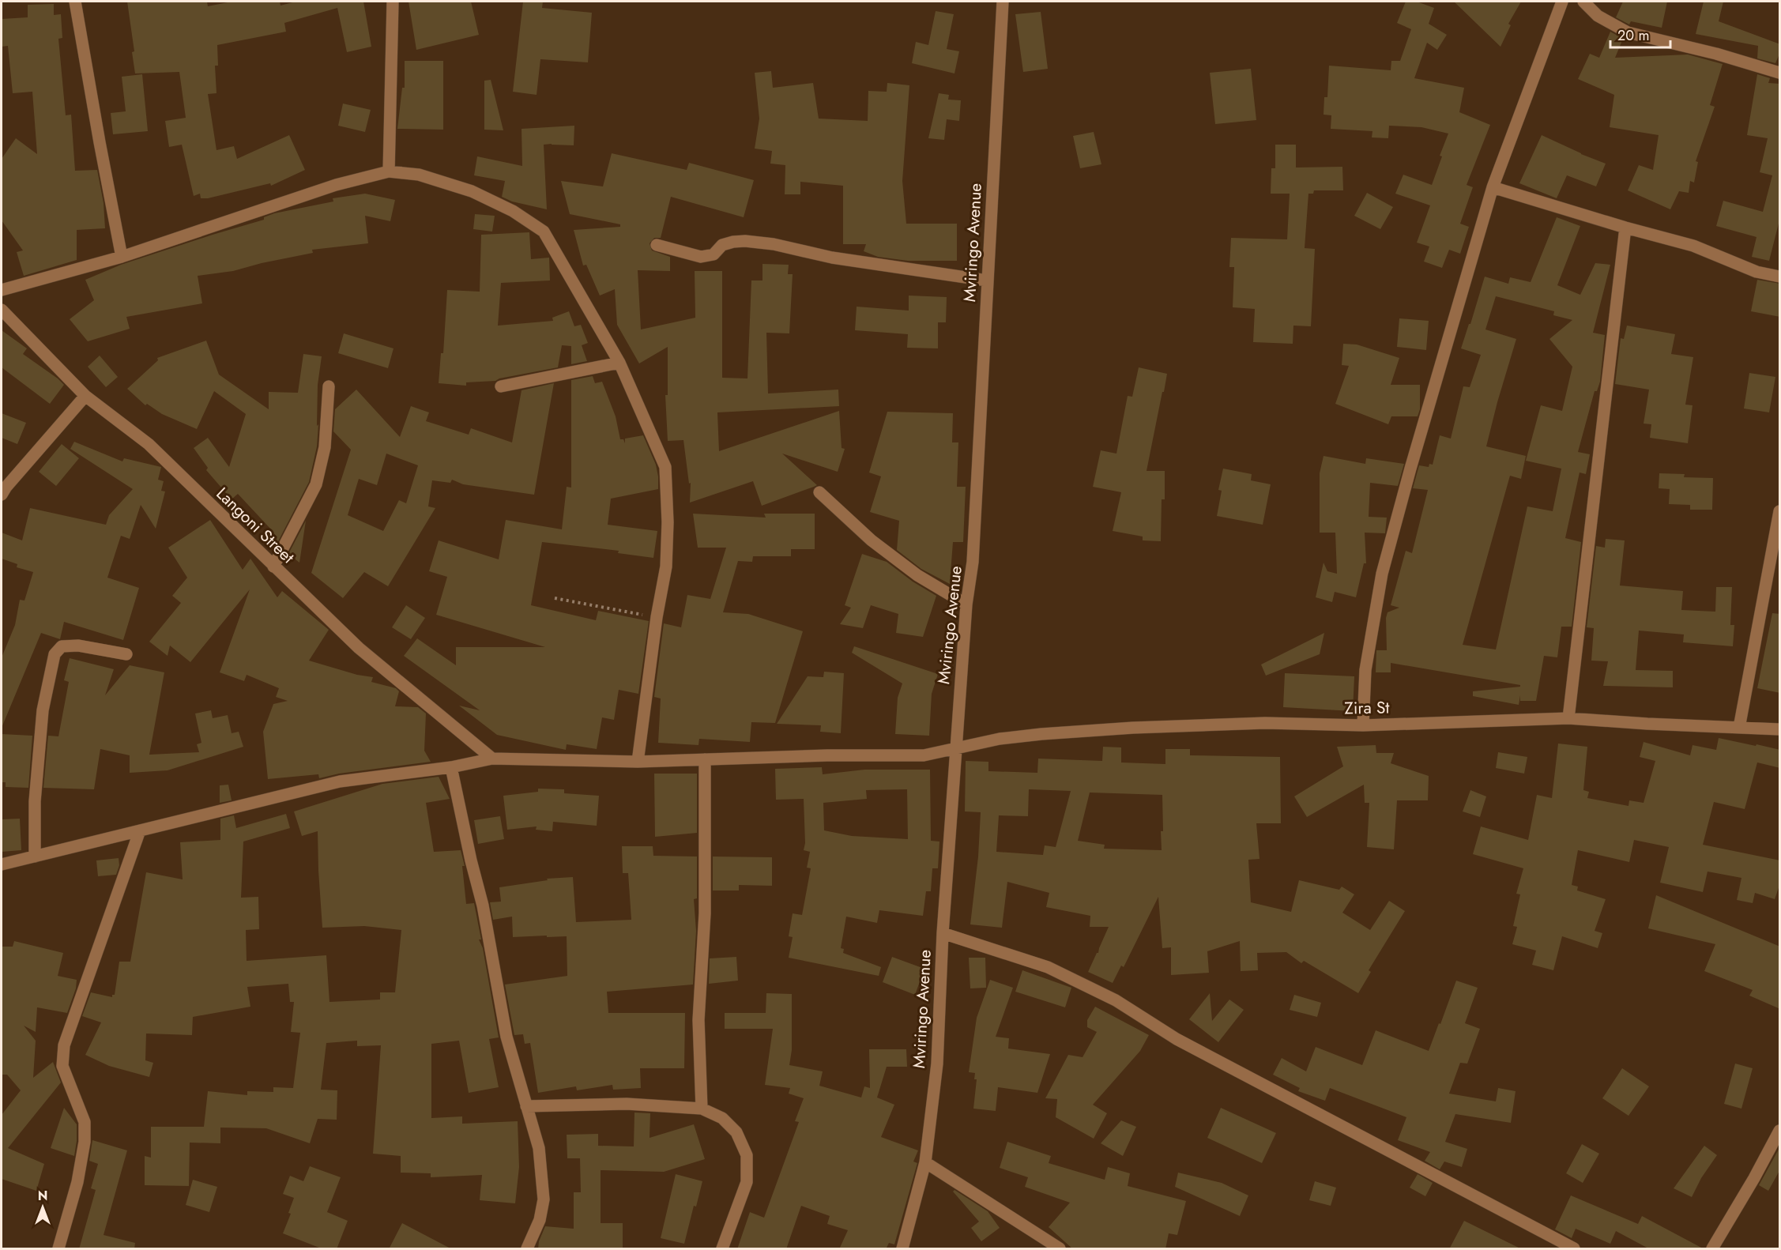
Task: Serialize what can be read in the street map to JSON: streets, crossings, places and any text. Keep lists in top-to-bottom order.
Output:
{
  "streets": {
    "street": ["Mviringo Avenue", "Langoni Street", "Zira St"]
  },
  "crossings": [
    ["Mviringo Avenue", "Zira St"],
    ["Langoni Street", "Zira St"]
  ],
  "scale_bar": "20 m",
  "north": "top"
}
